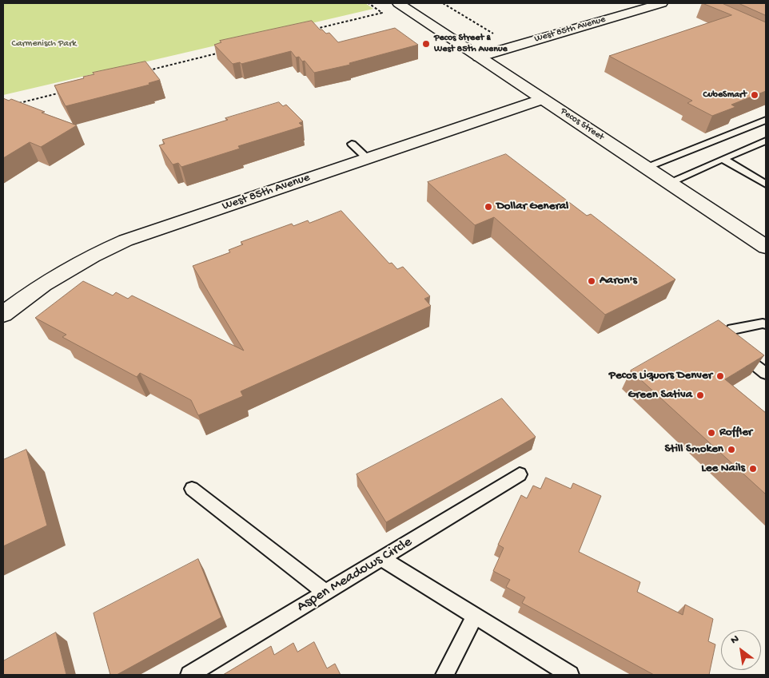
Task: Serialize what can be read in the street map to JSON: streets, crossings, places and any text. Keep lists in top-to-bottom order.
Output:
{
  "streets": {
    "street": ["West 85th Avenue", "Pecos Street"],
    "lane": ["Aspen Meadows Circle"]
  },
  "crossings": [
    ["West 85th Avenue", "Pecos Street"]
  ],
  "parks": ["Carmenisch Park"],
  "places": [
    "Pecos Street & West 85th Avenue",
    "CubeSmart",
    "Dollar General",
    "Aaron's",
    "Pecos Liquors Denver",
    "Green Sativa",
    "Roffler",
    "Still Smoken",
    "Lee Nails"
  ],
  "north": "top left"
}
